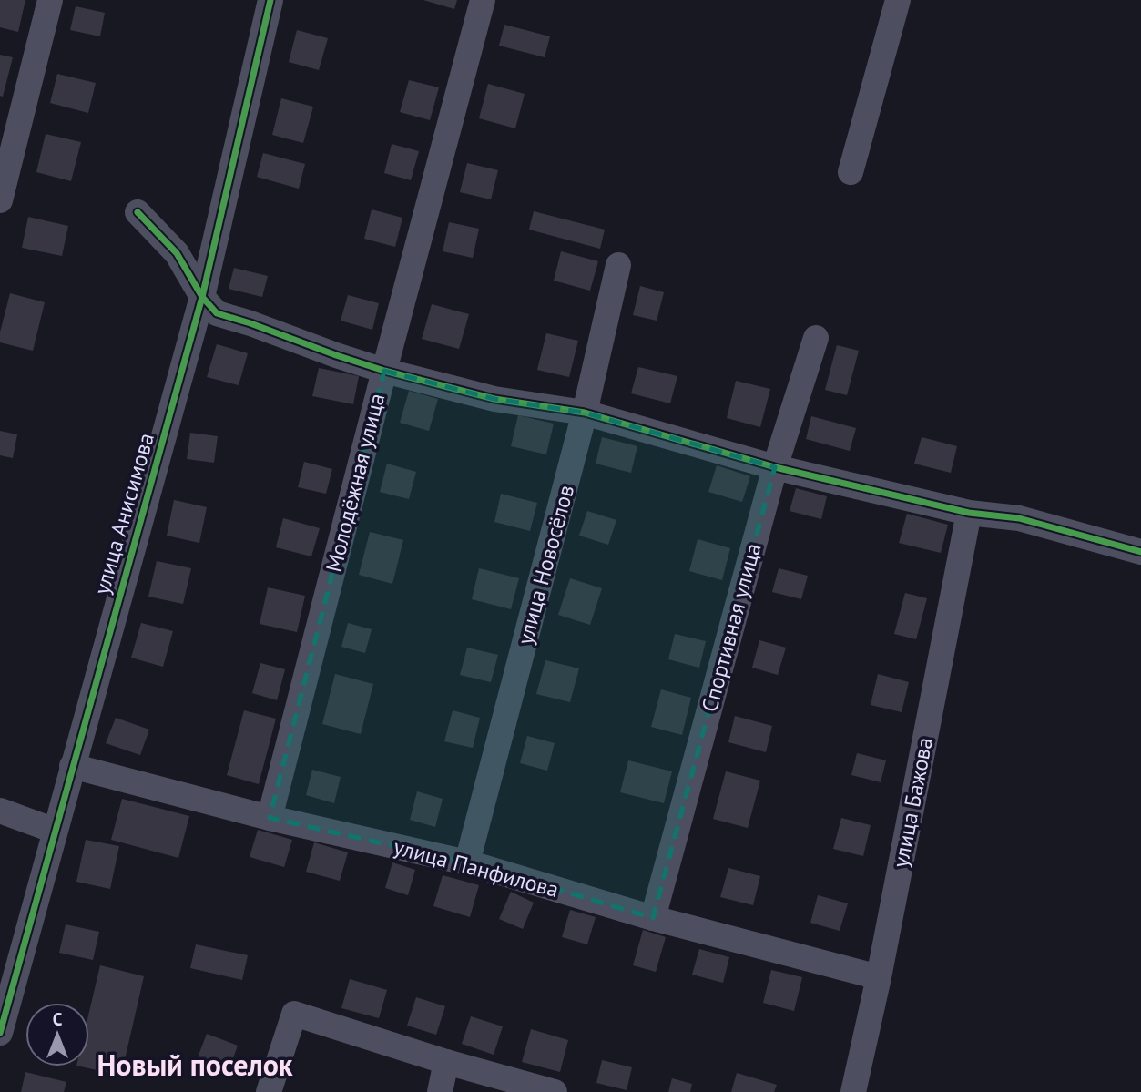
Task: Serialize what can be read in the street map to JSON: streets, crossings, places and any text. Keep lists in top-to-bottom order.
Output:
{
  "streets": {
    "street": [
      "Молодёжная улица",
      "улица Анисимова",
      "улица Новосёлов",
      "Спортивная улица",
      "улица Бажова",
      "улица Панфилова"
    ]
  },
  "crossings": [
    ["Молодёжная улица", "улица Панфилова"],
    ["улица Анисимова", "улица Панфилова"],
    ["улица Новосёлов", "улица Панфилова"],
    ["Спортивная улица", "улица Панфилова"],
    ["улица Бажова", "улица Панфилова"]
  ],
  "districts": ["Новый поселок"],
  "north": "top"
}
